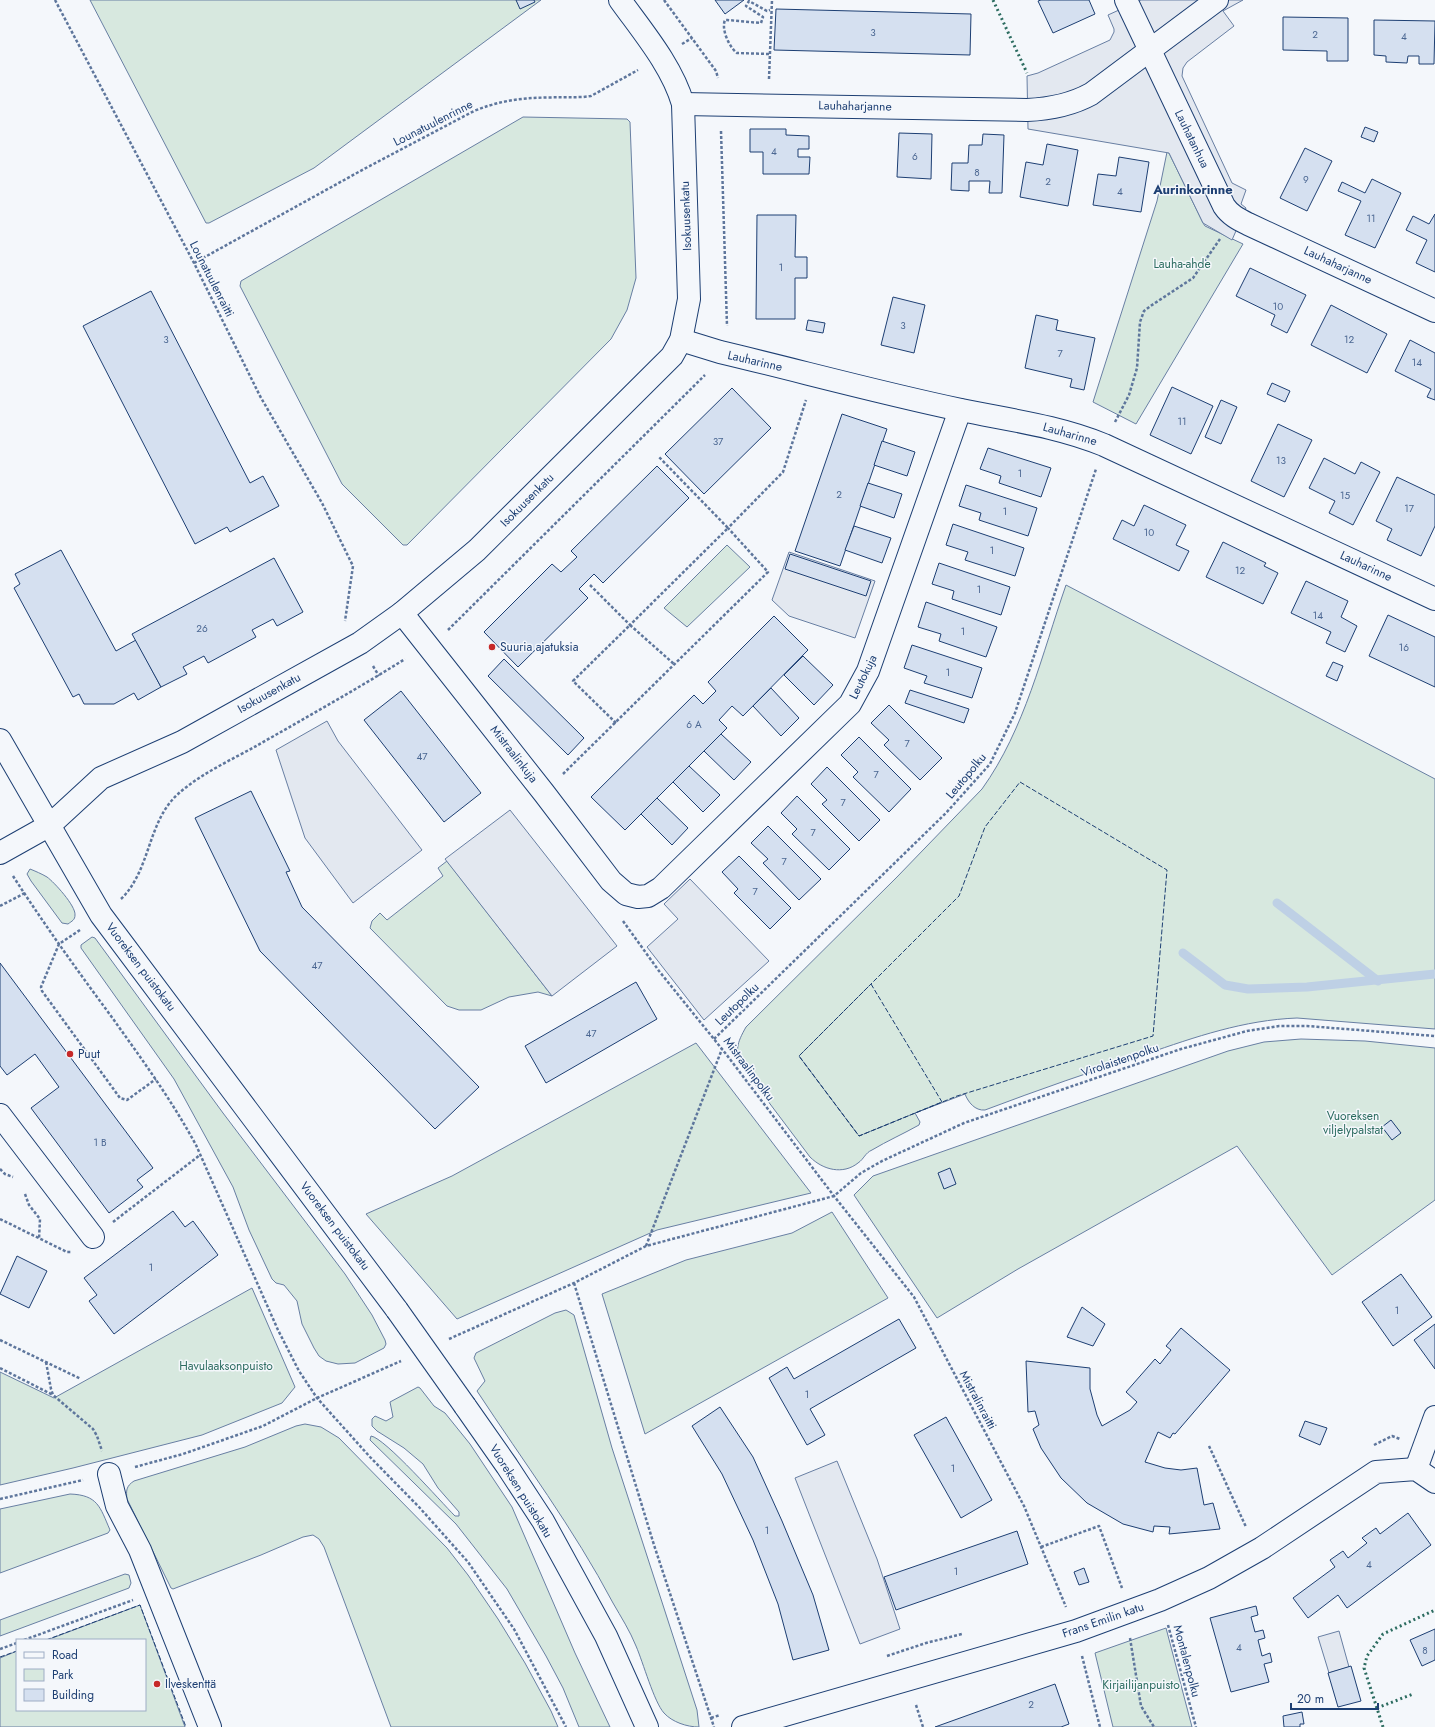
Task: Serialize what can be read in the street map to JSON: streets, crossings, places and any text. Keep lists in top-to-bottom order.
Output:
{
  "streets": {
    "street": [
      "Lauhaharjanne",
      "Lauhatanhua",
      "Isokuusenkatu",
      "Lauharinne",
      "Leutokuja",
      "Mistraalinkuja",
      "Vuoreksen puistokatu",
      "Frans Emilin katu"
    ],
    "path": [
      "Lounatuulenrinne",
      "Lounatuulenraitti",
      "Leutopolku",
      "Virolaistenpolku",
      "Mistraalinpolku",
      "Mistralinraitti",
      "Montalenpolku"
    ]
  },
  "crossings": [
    ["Lauhaharjanne", "Lauhatanhua"],
    ["Lauhaharjanne", "Isokuusenkatu"],
    ["Lauhaharjanne", "Leutopolku"],
    ["Lounatuulenrinne", "Isokuusenkatu"],
    ["Lounatuulenrinne", "Lounatuulenraitti"],
    ["Lauhatanhua", "Leutopolku"],
    ["Isokuusenkatu", "Lauharinne"],
    ["Isokuusenkatu", "Mistraalinkuja"],
    ["Isokuusenkatu", "Vuoreksen puistokatu"],
    ["Lauharinne", "Leutokuja"],
    ["Lauharinne", "Leutopolku"],
    ["Leutokuja", "Mistraalinkuja"],
    ["Leutokuja", "Mistraalinpolku"],
    ["Mistraalinkuja", "Mistraalinpolku"],
    ["Leutopolku", "Mistraalinpolku"],
    ["Virolaistenpolku", "Mistraalinpolku"],
    ["Virolaistenpolku", "Mistralinraitti"],
    ["Mistraalinpolku", "Mistralinraitti"],
    ["Mistralinraitti", "Frans Emilin katu"],
    ["Frans Emilin katu", "Montalenpolku"]
  ],
  "districts": ["Aurinkorinne"],
  "parks": [
    "Lauha-ahde",
    "Vuoreksen viljelypalstat",
    "Havulaaksonpuisto",
    "Kirjailijanpuisto"
  ],
  "places": ["Suuria ajatuksia", "Puut", "Ilveskenttä"],
  "house_numbers": [
    "3",
    "2",
    "4",
    "4",
    "6",
    "8",
    "9",
    "2",
    "4",
    "11",
    "1",
    "10",
    "3",
    "3",
    "12",
    "7",
    "14",
    "11",
    "37",
    "13",
    "1",
    "2",
    "15",
    "17",
    "1",
    "10",
    "1",
    "12",
    "1",
    "14",
    "26",
    "1",
    "16",
    "1",
    "6 A",
    "7",
    "47",
    "7",
    "7",
    "7",
    "7",
    "7",
    "47",
    "47",
    "1 B",
    "1",
    "1",
    "1",
    "1",
    "1",
    "4",
    "1",
    "4",
    "8",
    "2"
  ],
  "legend": ["Road", "Park", "Building"],
  "scale_bar": "20 m"
}
